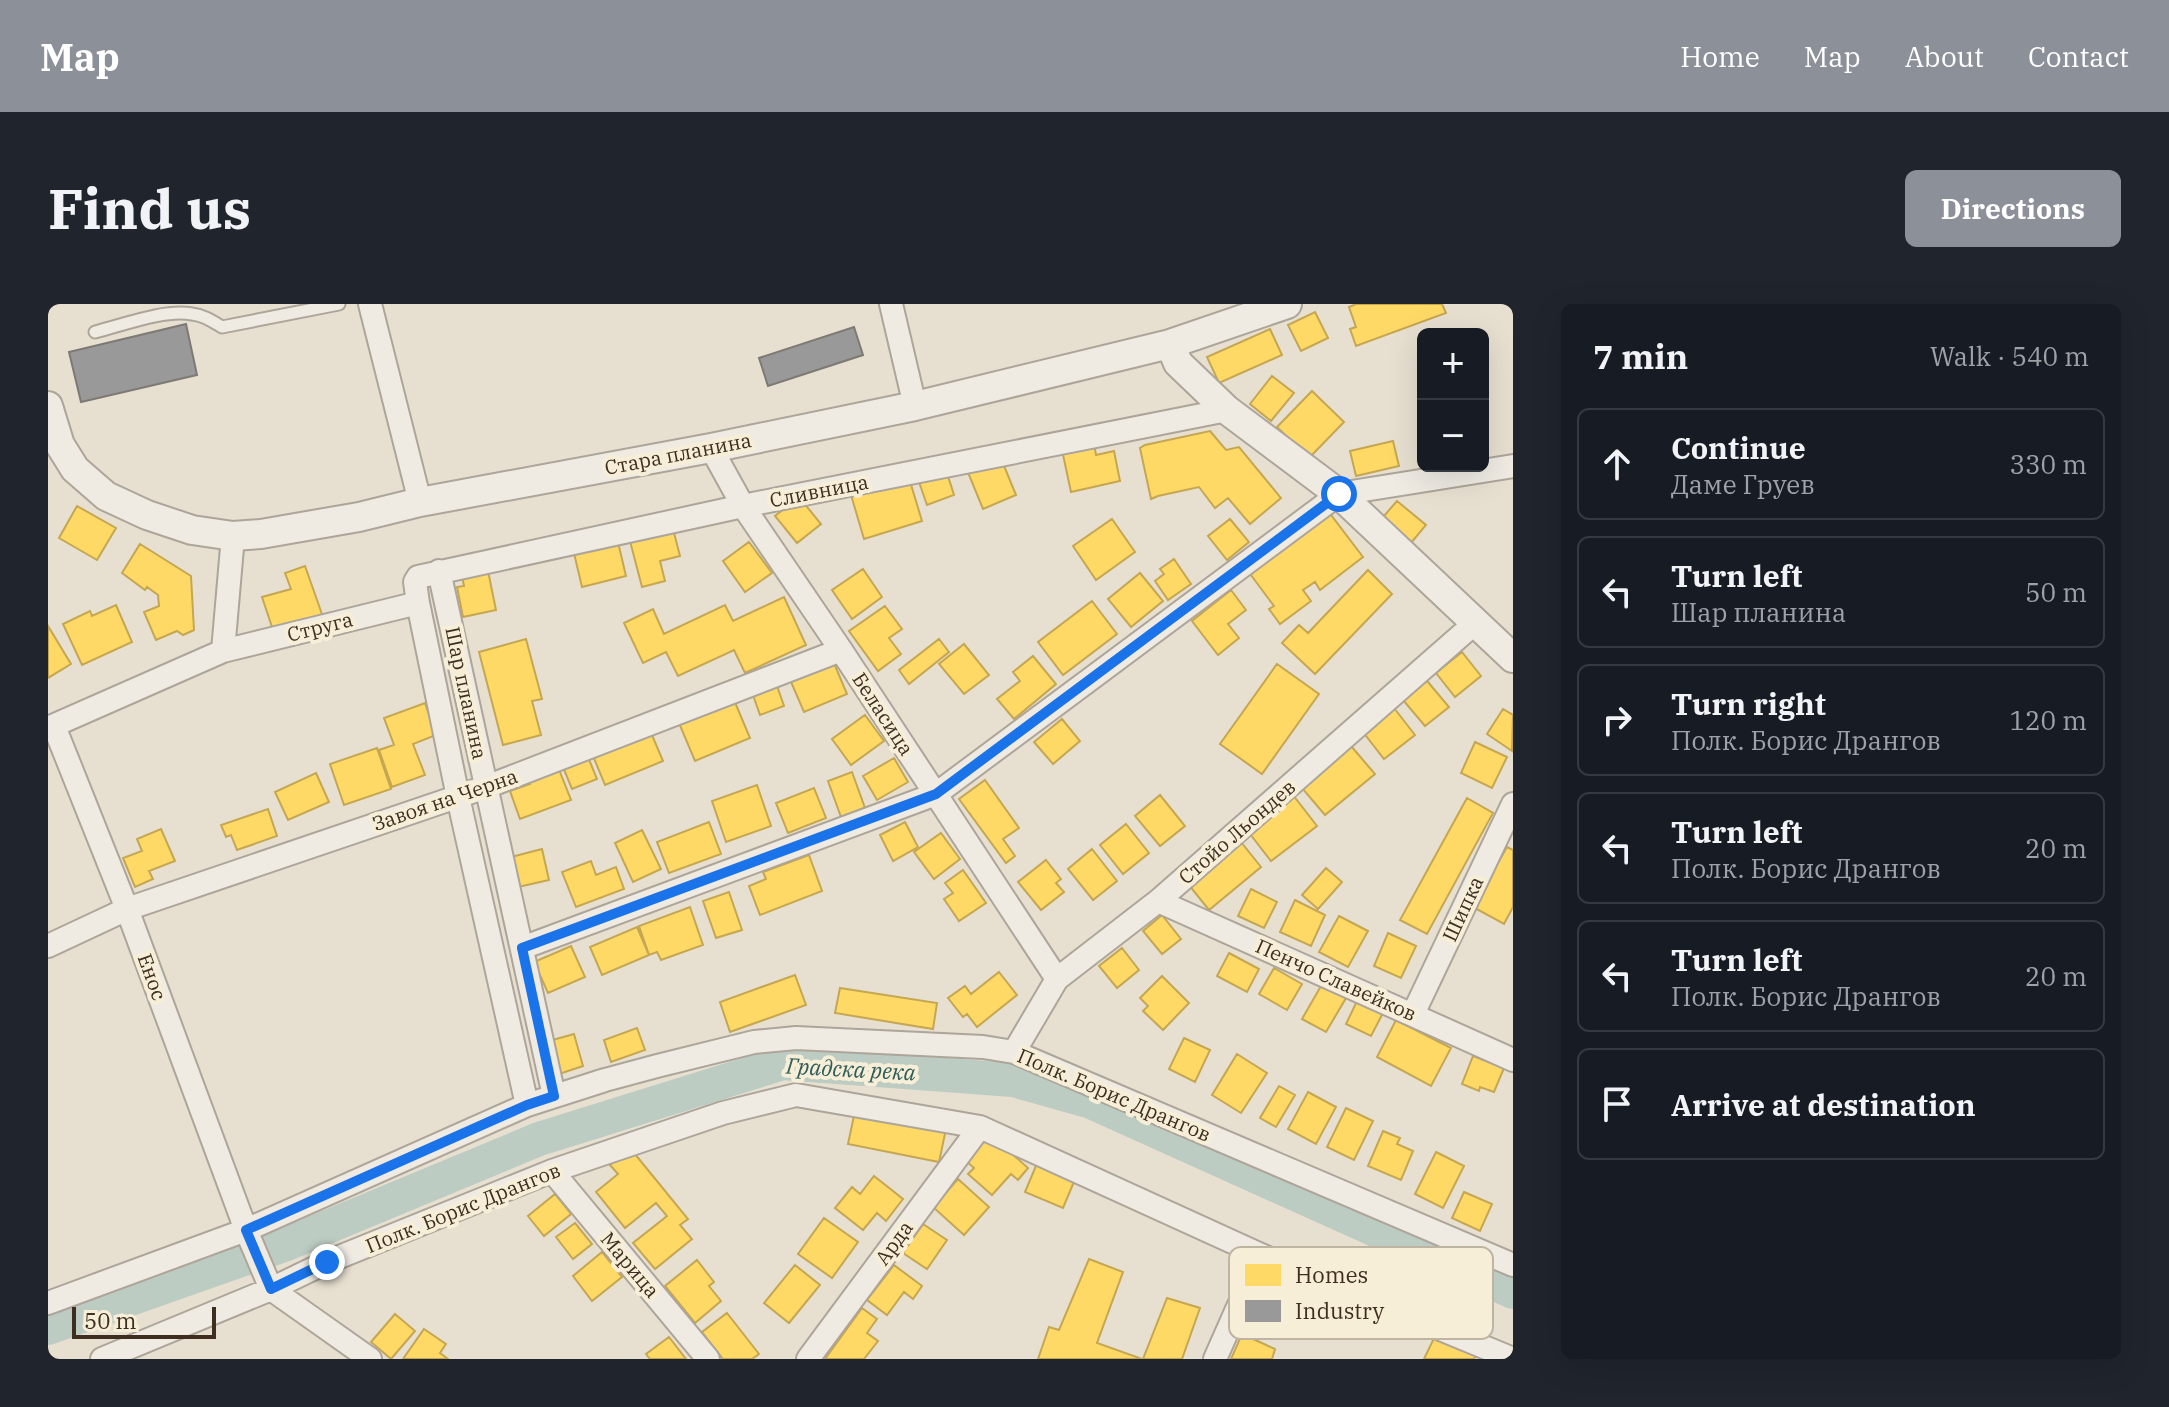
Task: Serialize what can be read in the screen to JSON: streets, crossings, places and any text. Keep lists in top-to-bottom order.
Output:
{
  "streets": {
    "street": [
      "Стара планина",
      "Сливница",
      "Струга",
      "Шар планина",
      "Беласица",
      "Завоя на Черна",
      "Стойо Льондев",
      "Шипка",
      "Енос",
      "Пенчо Славейков",
      "Полк. Борис Дрангов",
      "Арда",
      "Марица"
    ]
  },
  "crossings": [
    ["Стара планина", "Беласица"],
    ["Сливница", "Струга"],
    ["Сливница", "Шар планина"],
    ["Сливница", "Беласица"],
    ["Струга", "Шар планина"],
    ["Струга", "Енос"],
    ["Шар планина", "Завоя на Черна"],
    ["Шар планина", "Полк. Борис Дрангов"],
    ["Беласица", "Завоя на Черна"],
    ["Беласица", "Стойо Льондев"],
    ["Завоя на Черна", "Енос"],
    ["Стойо Льондев", "Пенчо Славейков"],
    ["Стойо Льондев", "Полк. Борис Дрангов"],
    ["Шипка", "Пенчо Славейков"],
    ["Енос", "Полк. Борис Дрангов"],
    ["Полк. Борис Дрангов", "Арда"],
    ["Полк. Борис Дрангов", "Марица"]
  ],
  "water": ["Градска река"],
  "legend": ["Homes", "Industry"],
  "scale_bar": "50 m",
  "page": {
    "header": "Map",
    "nav": [
      "Home",
      "Map",
      "About",
      "Contact"
    ],
    "buttons": "Directions",
    "title": "Find us",
    "heading": ["7 min", "Walk · 540 m"],
    "map_buttons": ["+", "−"],
    "list": [
      ["Continue", "Даме Груев", "330 m"],
      ["Turn left", "Шар планина", "50 m"],
      ["Turn right", "Полк. Борис Дрангов", "120 m"],
      ["Turn left", "Полк. Борис Дрангов", "20 m"],
      ["Turn left", "Полк. Борис Дрангов", "20 m"],
      "Arrive at destination"
    ],
    "scale": "50 m"
  }
}
